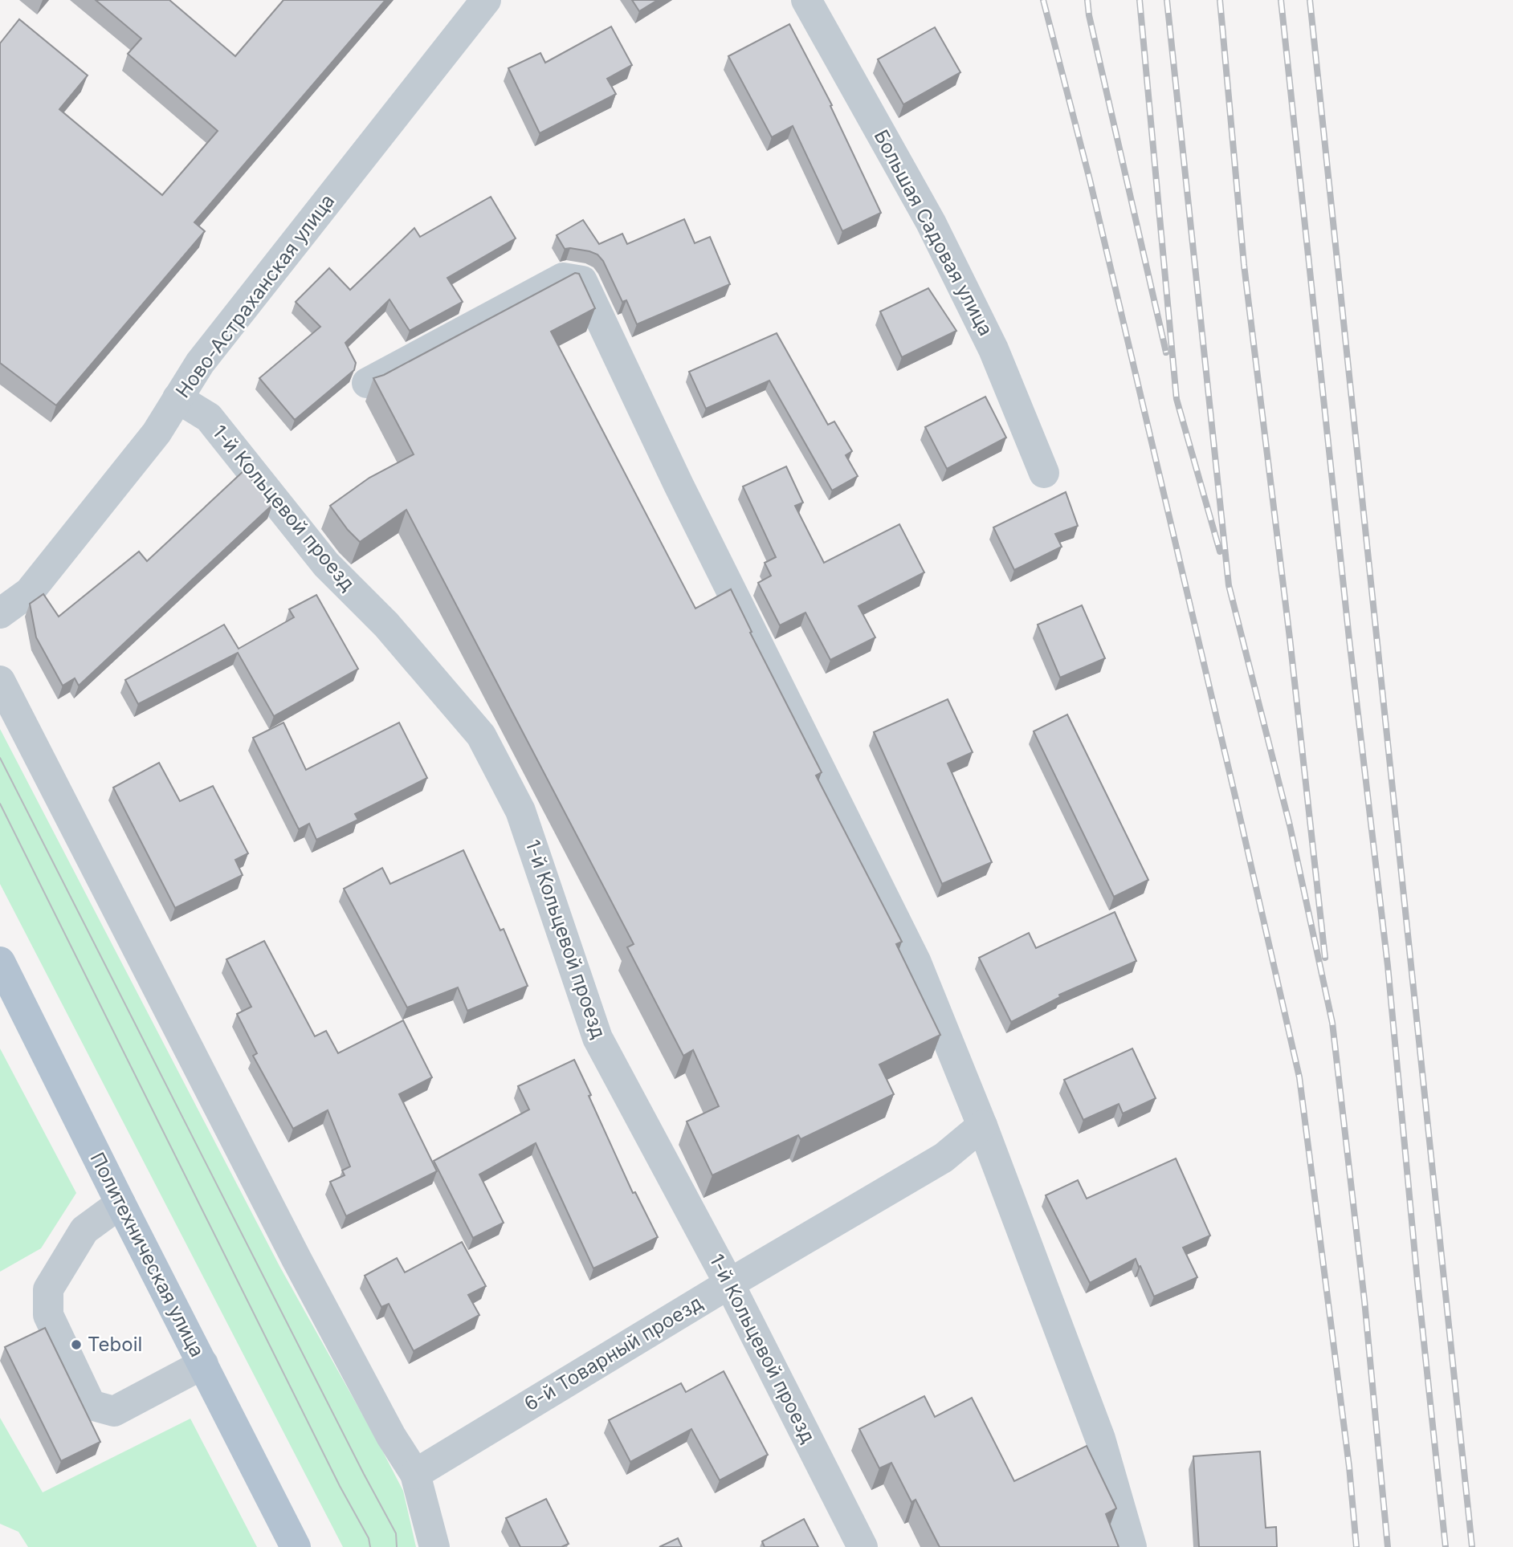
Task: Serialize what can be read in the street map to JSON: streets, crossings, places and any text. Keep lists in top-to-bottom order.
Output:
{
  "streets": {
    "main road": ["Политехническая улица"],
    "street": [
      "Большая Садовая улица",
      "Ново-Астраханская улица",
      "1-й Кольцевой проезд",
      "6-й Товарный проезд"
    ]
  },
  "crossings": [
    ["Ново-Астраханская улица", "1-й Кольцевой проезд"],
    ["1-й Кольцевой проезд", "6-й Товарный проезд"]
  ],
  "places": ["Teboil"]
}
